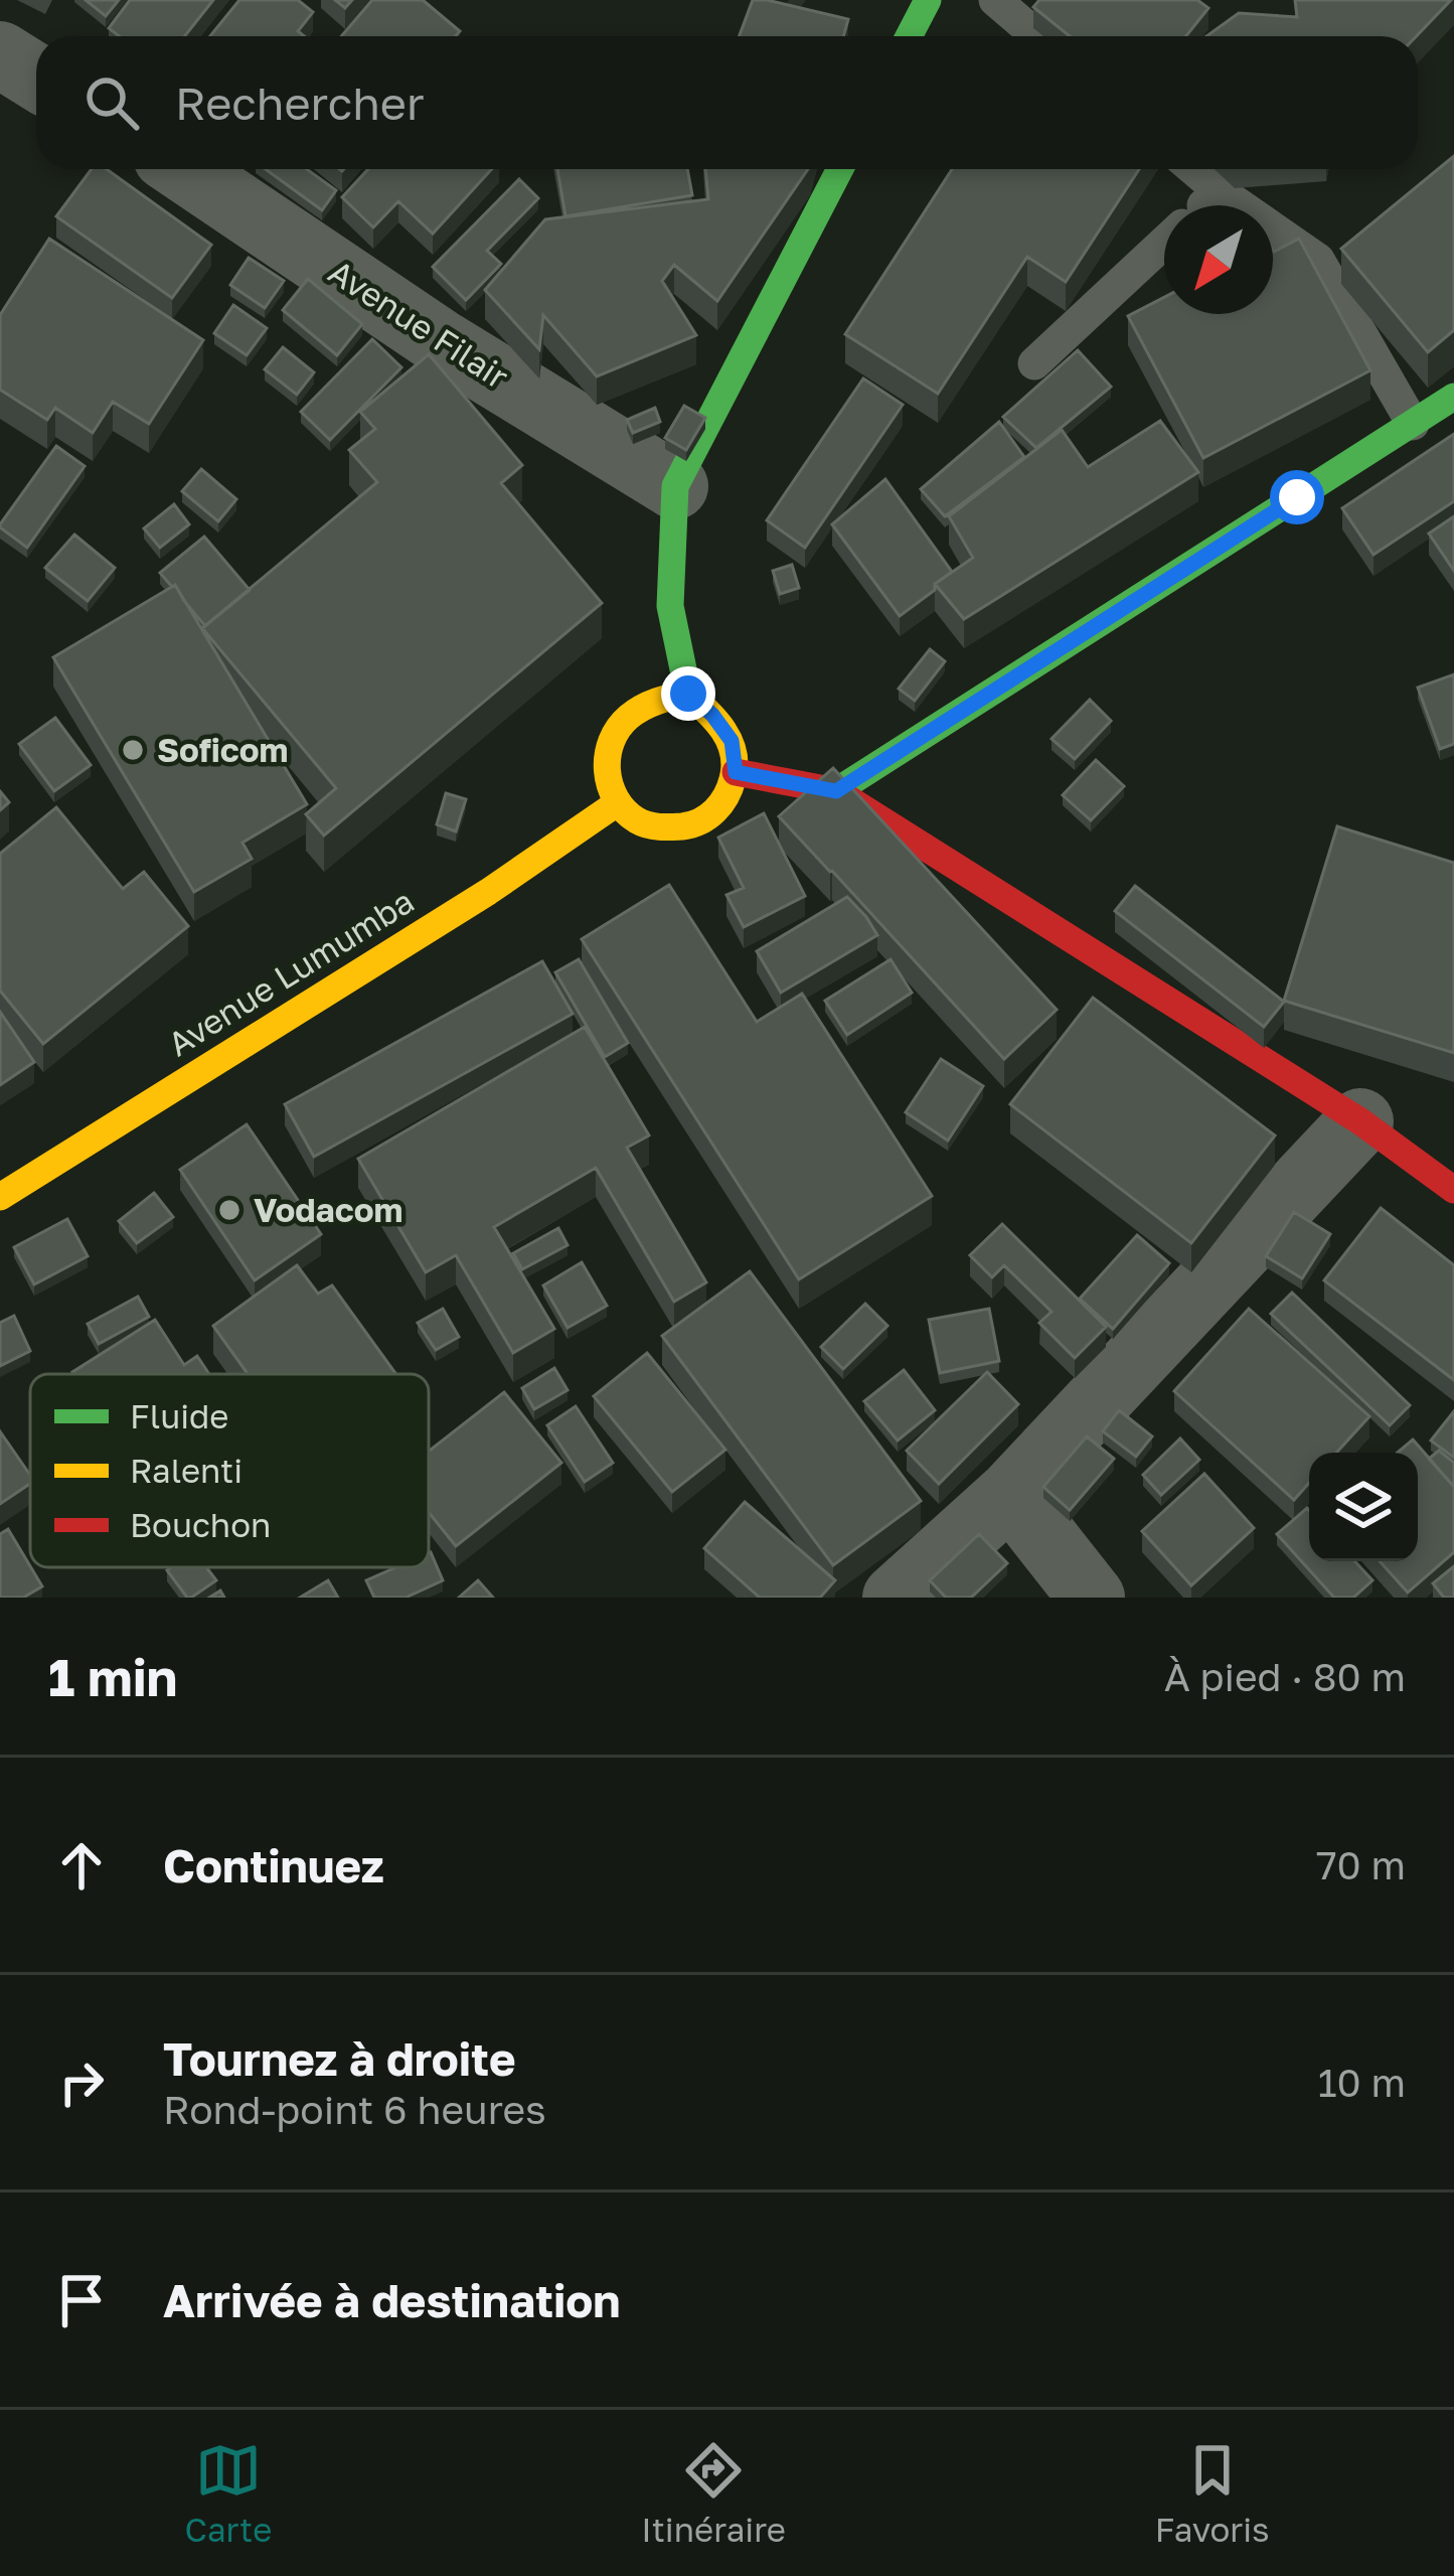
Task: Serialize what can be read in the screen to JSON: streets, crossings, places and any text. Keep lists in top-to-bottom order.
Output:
{
  "streets": {
    "main road": ["Avenue Lumumba"],
    "street": ["Avenue Filair"]
  },
  "places": ["Soficom", "Vodacom"],
  "legend": ["Fluide", "Ralenti", "Bouchon"],
  "north": "bottom left",
  "page": {
    "search": "Rechercher",
    "heading": ["1 min", "À pied · 80 m"],
    "list": [
      ["Continuez", "70 m"],
      ["Tournez à droite", "Rond-point 6 heures", "10 m"],
      "Arrivée à destination"
    ],
    "nav": ["Carte", "Itinéraire", "Favoris"]
  }
}
